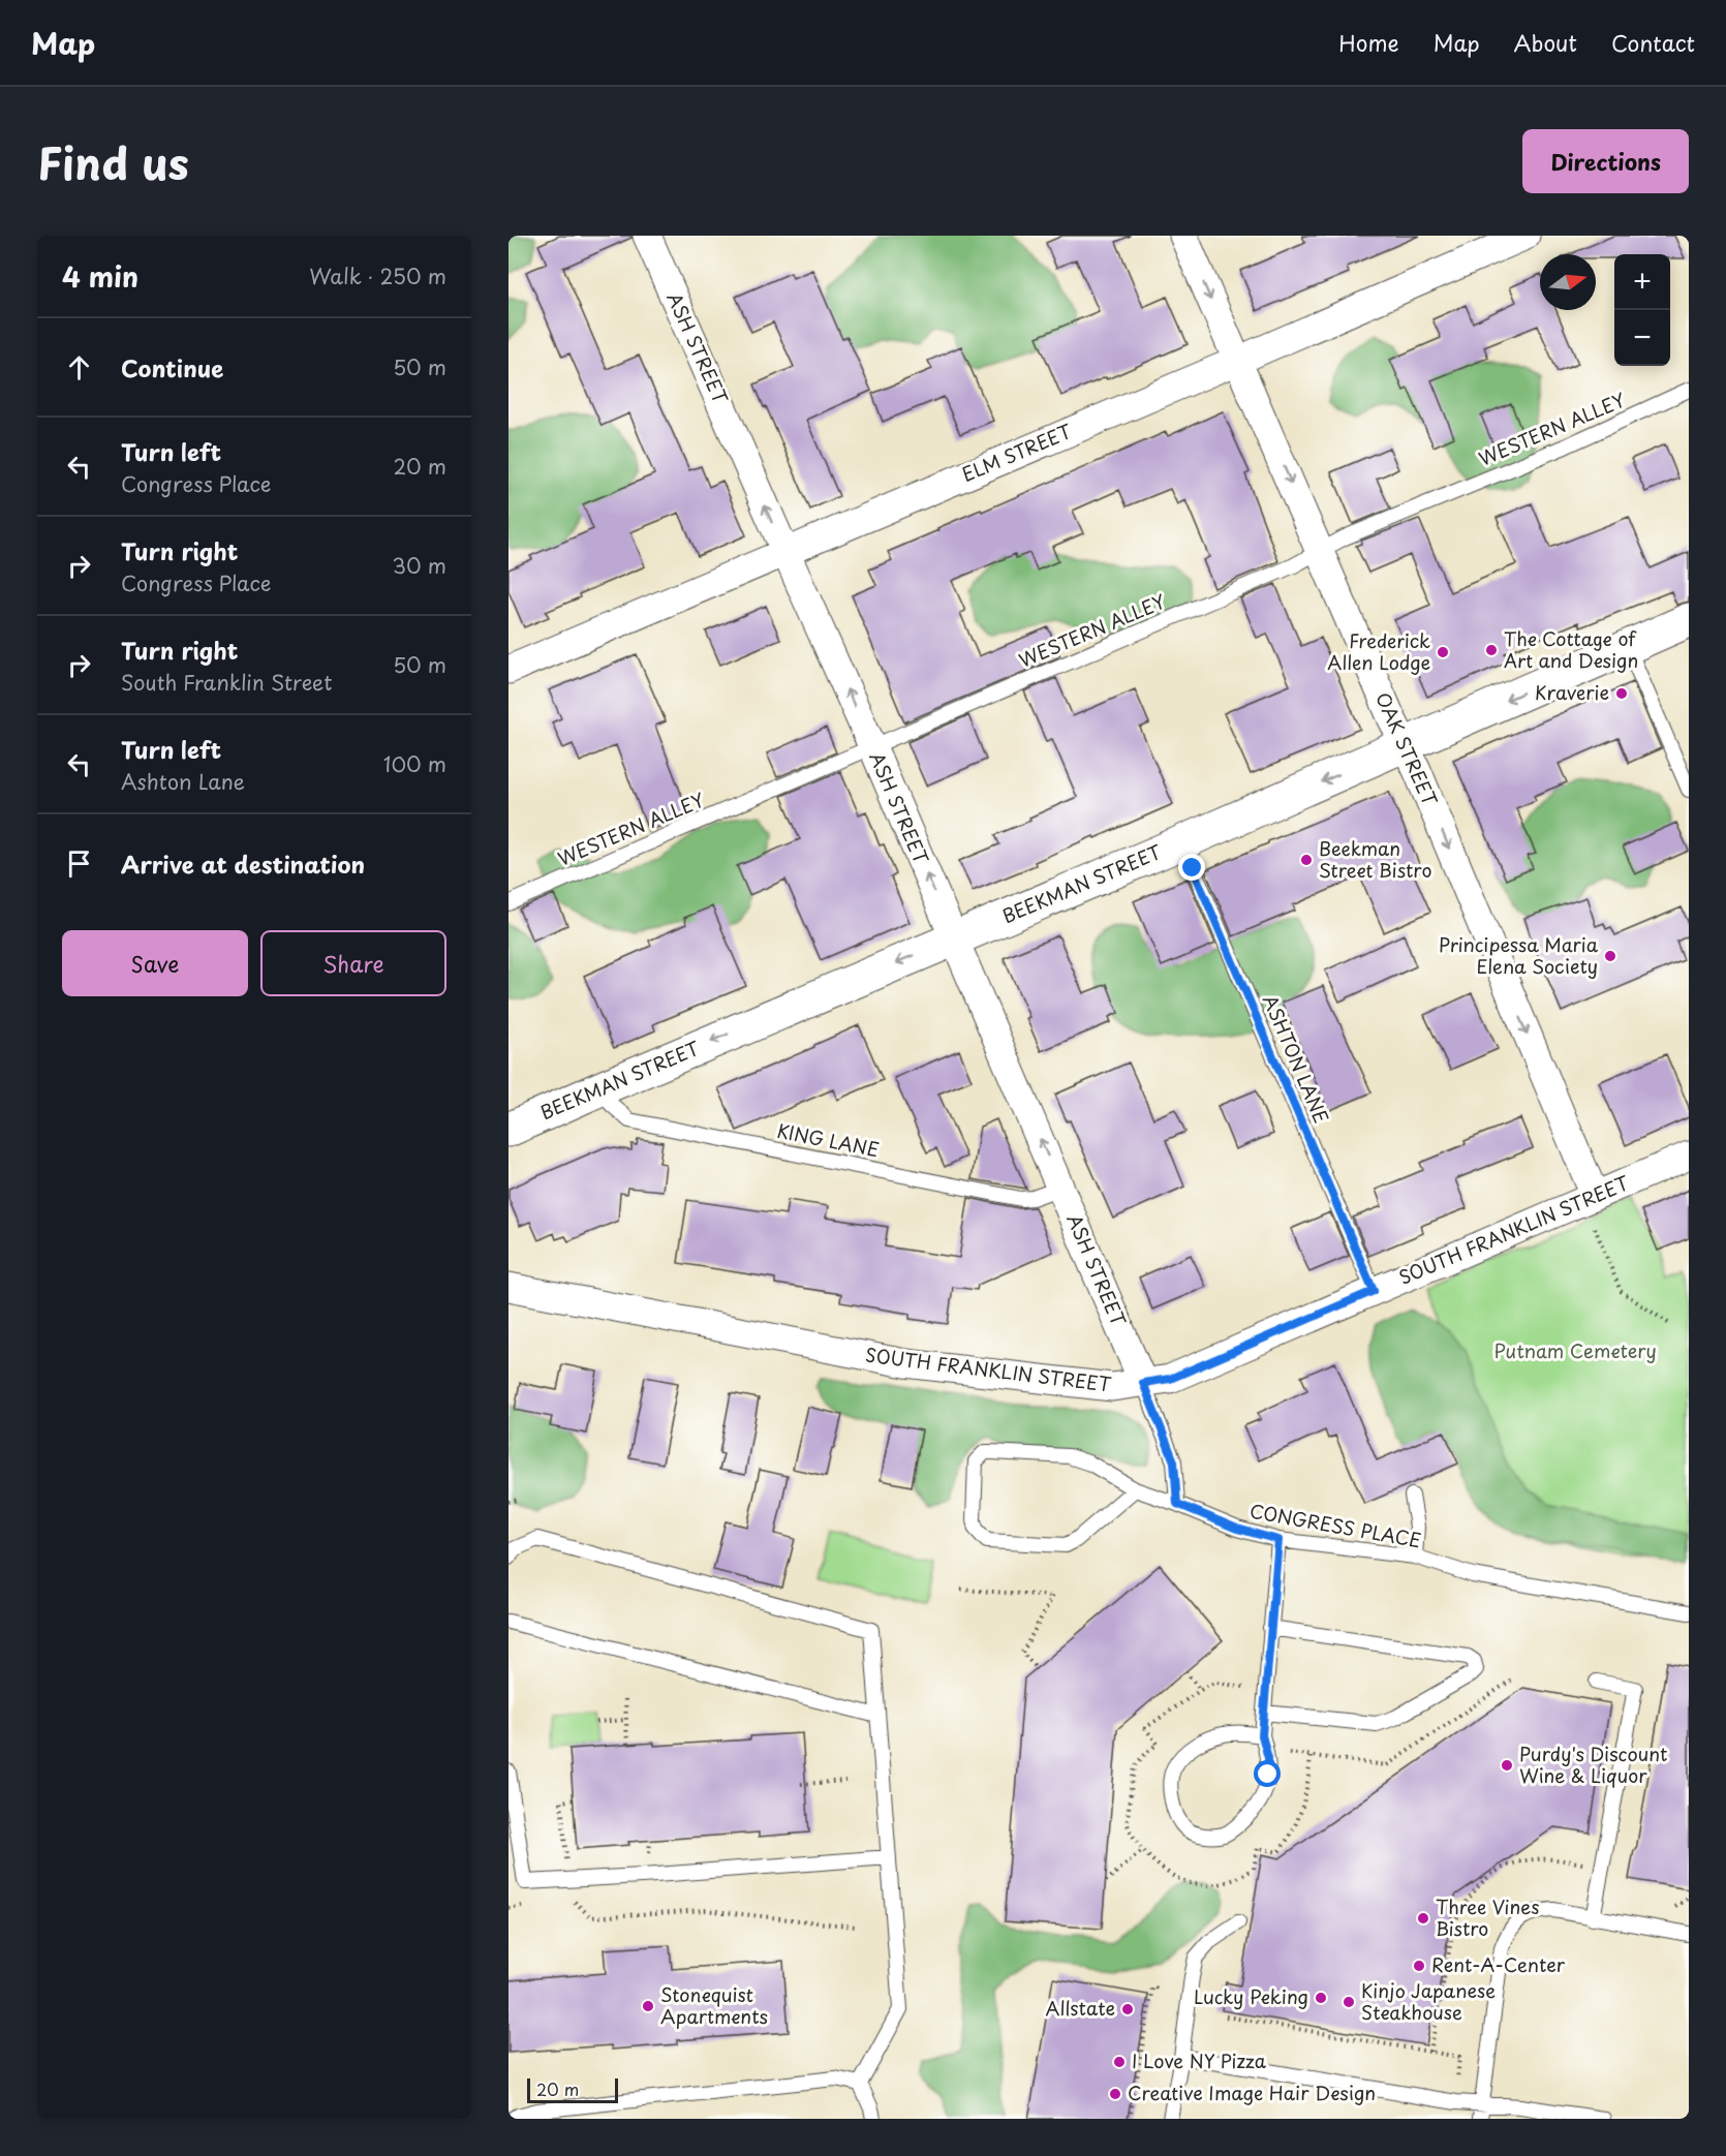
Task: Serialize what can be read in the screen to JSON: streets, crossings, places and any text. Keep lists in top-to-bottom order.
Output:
{
  "streets": {
    "street": [
      "ASH STREET",
      "ELM STREET",
      "OAK STREET",
      "BEEKMAN STREET",
      "SOUTH FRANKLIN STREET"
    ],
    "lane": [
      "WESTERN ALLEY",
      "ASHTON LANE",
      "KING LANE",
      "CONGRESS PLACE"
    ]
  },
  "crossings": [
    ["ASH STREET", "WESTERN ALLEY"],
    ["ASH STREET", "ELM STREET"],
    ["ASH STREET", "BEEKMAN STREET"],
    ["ASH STREET", "KING LANE"],
    ["ASH STREET", "SOUTH FRANKLIN STREET"],
    ["WESTERN ALLEY", "OAK STREET"],
    ["ELM STREET", "OAK STREET"],
    ["OAK STREET", "BEEKMAN STREET"],
    ["OAK STREET", "SOUTH FRANKLIN STREET"],
    ["BEEKMAN STREET", "ASHTON LANE"],
    ["BEEKMAN STREET", "KING LANE"],
    ["ASHTON LANE", "SOUTH FRANKLIN STREET"]
  ],
  "one_way": ["ASH STREET", "OAK STREET", "BEEKMAN STREET"],
  "parks": ["Putnam Cemetery"],
  "places": [
    "The Cottage of Art and Design",
    "Frederick Allen Lodge",
    "Kraverie",
    "Beekman Street Bistro",
    "Principessa Maria Elena Society",
    "Purdy's Discount Wine & Liquor",
    "Three Vines Bistro",
    "Rent-A-Center",
    "Lucky Peking",
    "Kinjo Japanese Steakhouse",
    "Stonequist Apartments",
    "Allstate",
    "I Love NY Pizza",
    "Creative Image Hair Design"
  ],
  "scale_bar": "20 m",
  "north": "right",
  "page": {
    "header": "Map",
    "nav": [
      "Home",
      "Map",
      "About",
      "Contact"
    ],
    "title": "Find us",
    "buttons": [
      "Directions",
      ["Save", "Share"]
    ],
    "heading": ["4 min", "Walk · 250 m"],
    "map_buttons": ["+", "−"],
    "list": [
      ["Continue", "50 m"],
      ["Turn left", "Congress Place", "20 m"],
      ["Turn right", "Congress Place", "30 m"],
      ["Turn right", "South Franklin Street", "50 m"],
      ["Turn left", "Ashton Lane", "100 m"],
      "Arrive at destination"
    ],
    "scale": "20 m"
  }
}
